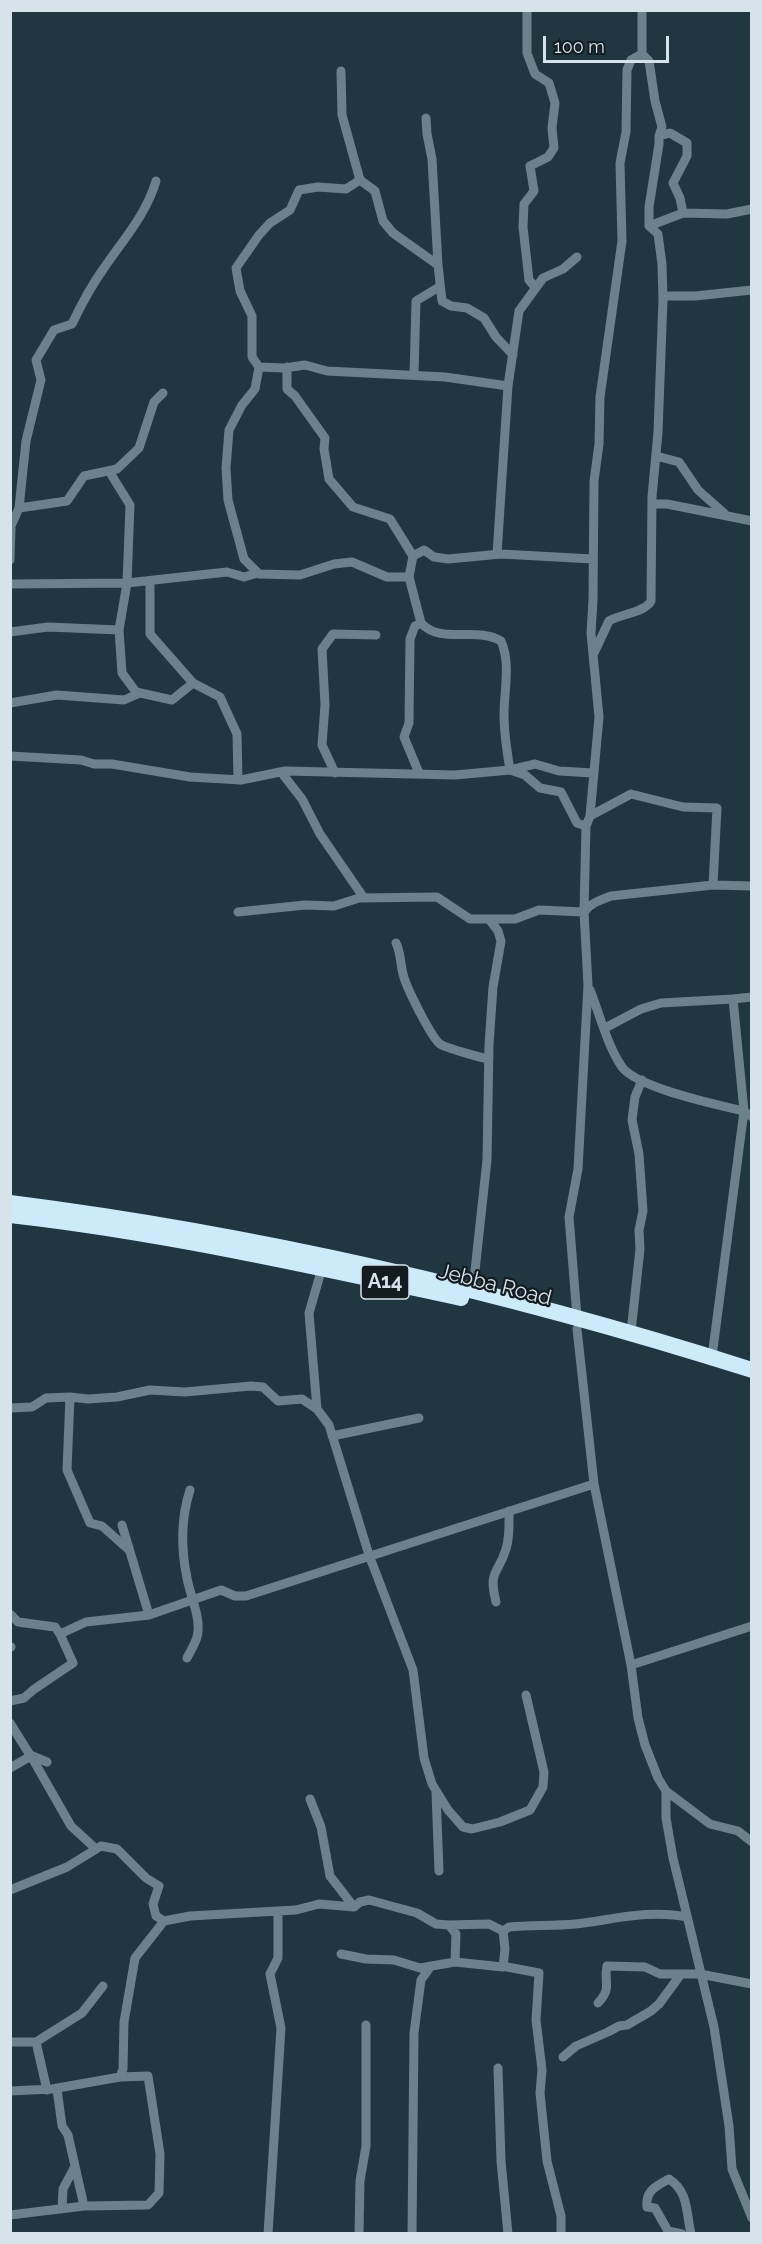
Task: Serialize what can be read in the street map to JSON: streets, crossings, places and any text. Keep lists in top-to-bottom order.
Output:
{
  "streets": {
    "highway": ["A14", "Jebba Road"]
  },
  "scale_bar": "100 m"
}
